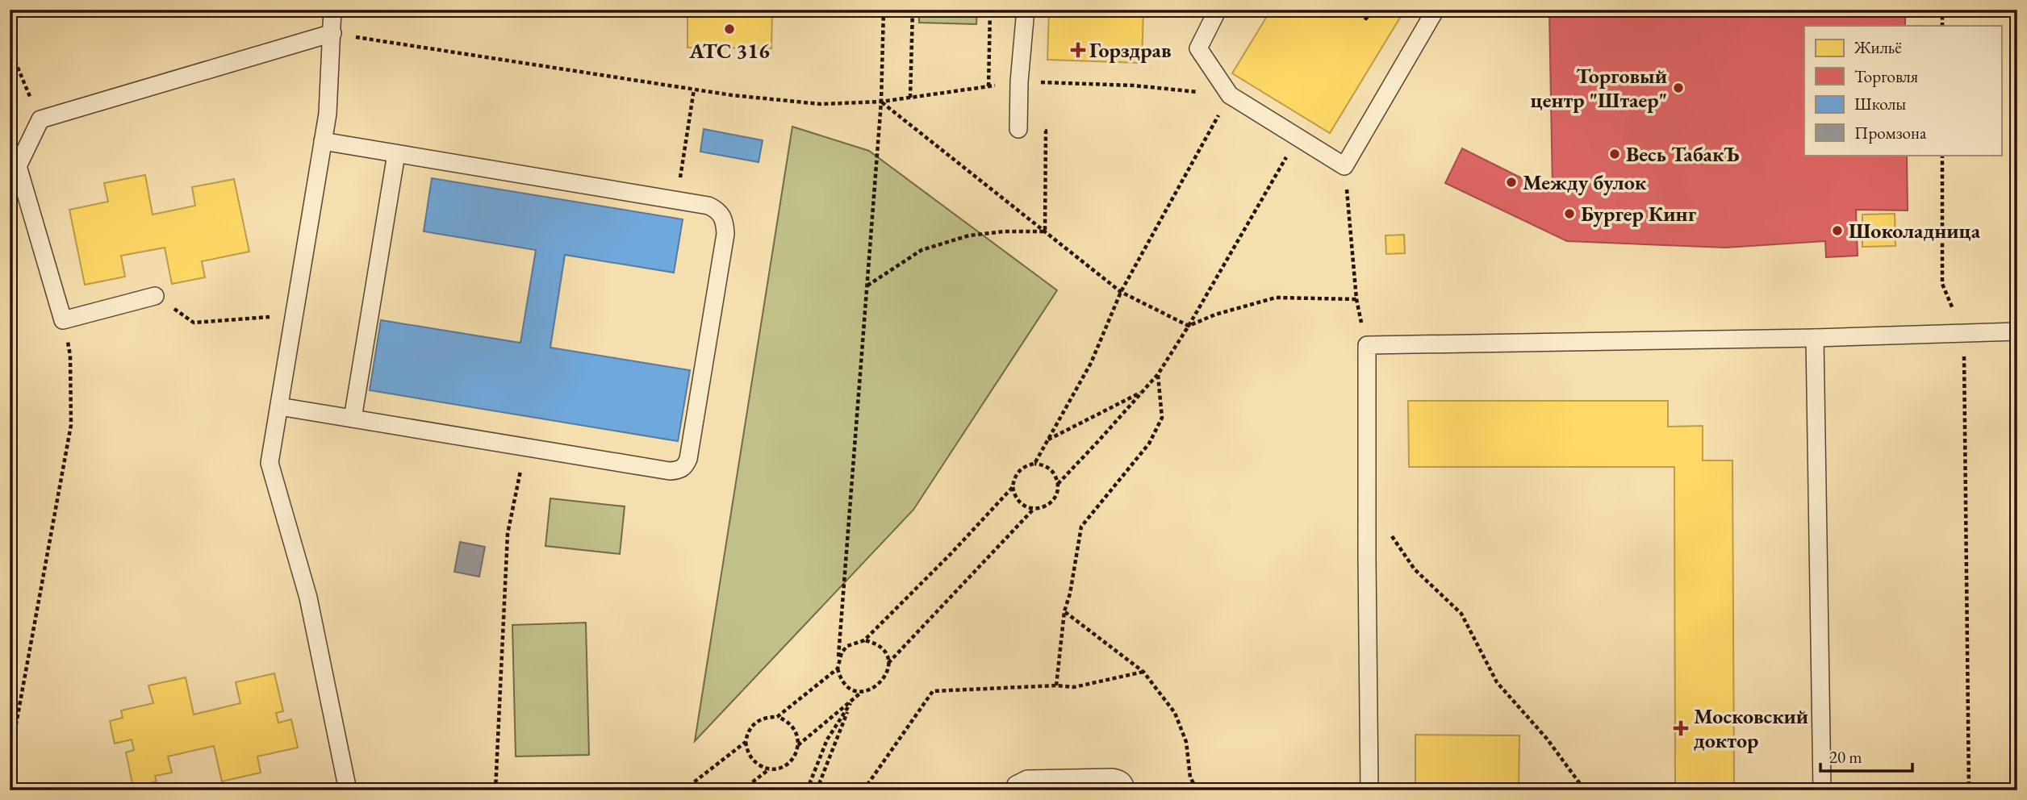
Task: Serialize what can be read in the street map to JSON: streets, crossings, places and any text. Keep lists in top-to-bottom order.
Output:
{
  "places": {
    "other": [
      "АТС 316",
      "Торговый центр \"Штаер\"",
      "Весь ТабакЪ",
      "Между булок",
      "Бургер Кинг",
      "Шоколадница"
    ],
    "health": ["Горздрав", "Московский доктор"]
  },
  "legend": [
    "Жильё",
    "Торговля",
    "Школы",
    "Промзона"
  ],
  "scale_bar": "20 m"
}
